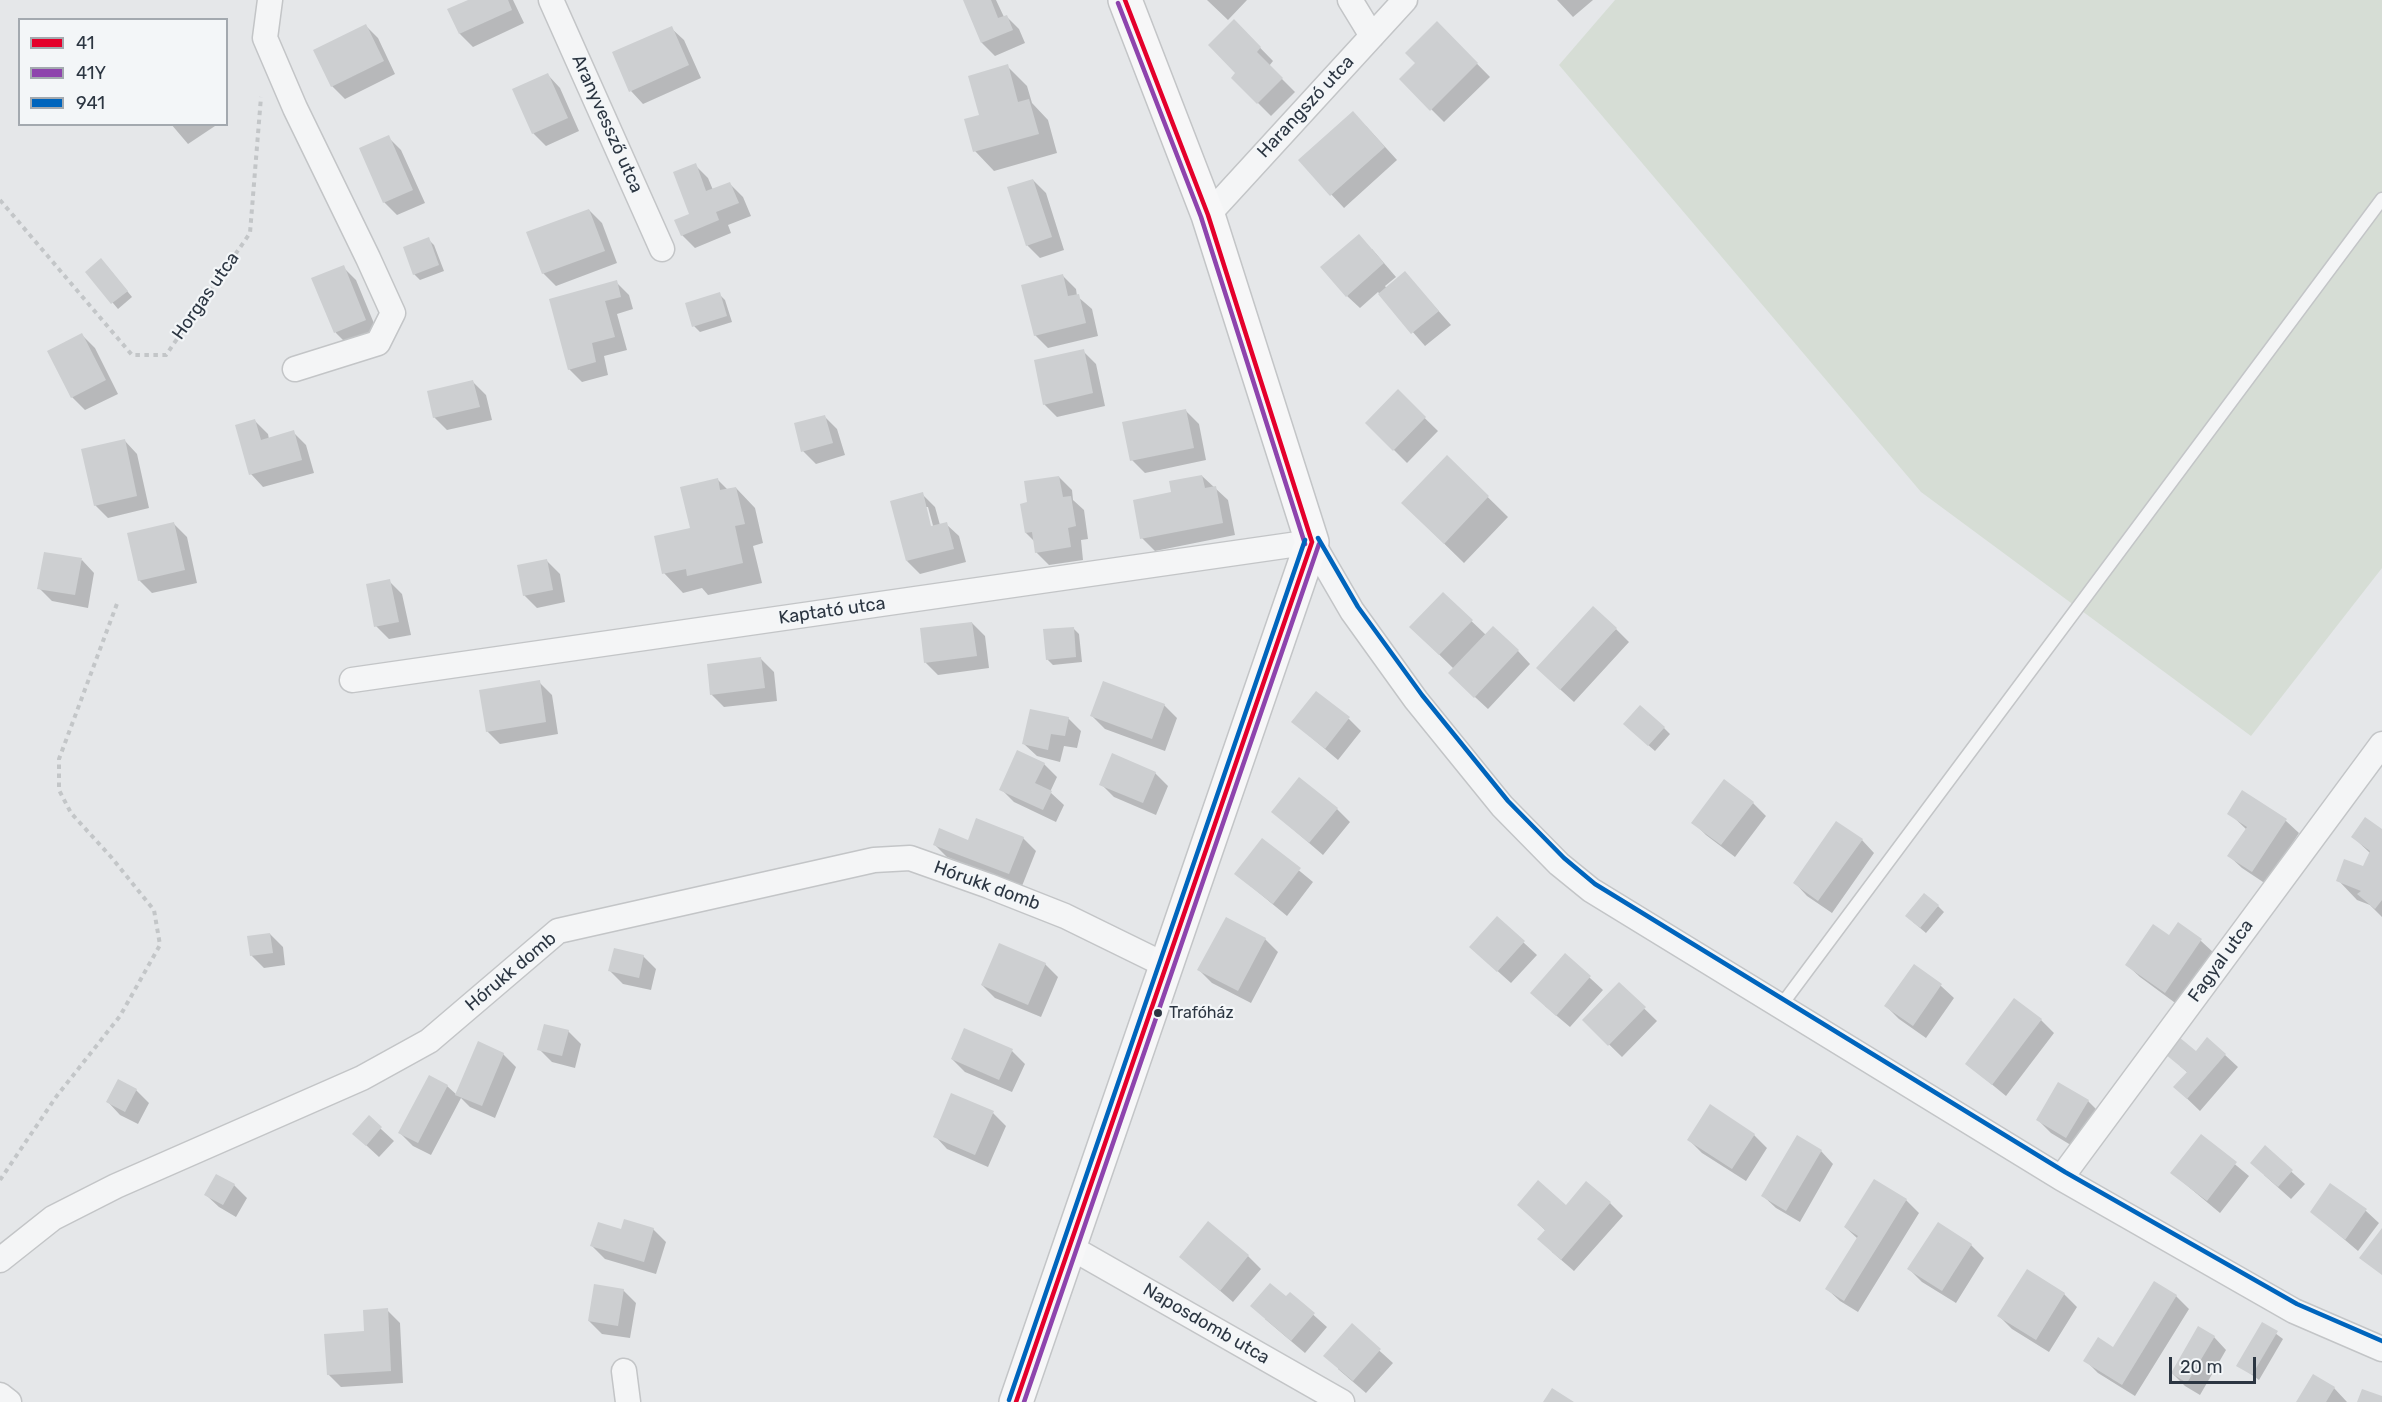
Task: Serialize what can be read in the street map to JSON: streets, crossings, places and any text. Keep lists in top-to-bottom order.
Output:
{
  "streets": {
    "street": [
      "Harangszó utca",
      "Aranyvessző utca",
      "Kaptató utca",
      "Hórukk domb",
      "Fagyal utca",
      "Naposdomb utca"
    ],
    "path": ["Horgas utca"]
  },
  "places": ["Trafóház"],
  "lines": ["transit line 41", "transit line 41Y", "transit line 941"],
  "legend": ["41", "41Y", "941"],
  "scale_bar": "20 m"
}
